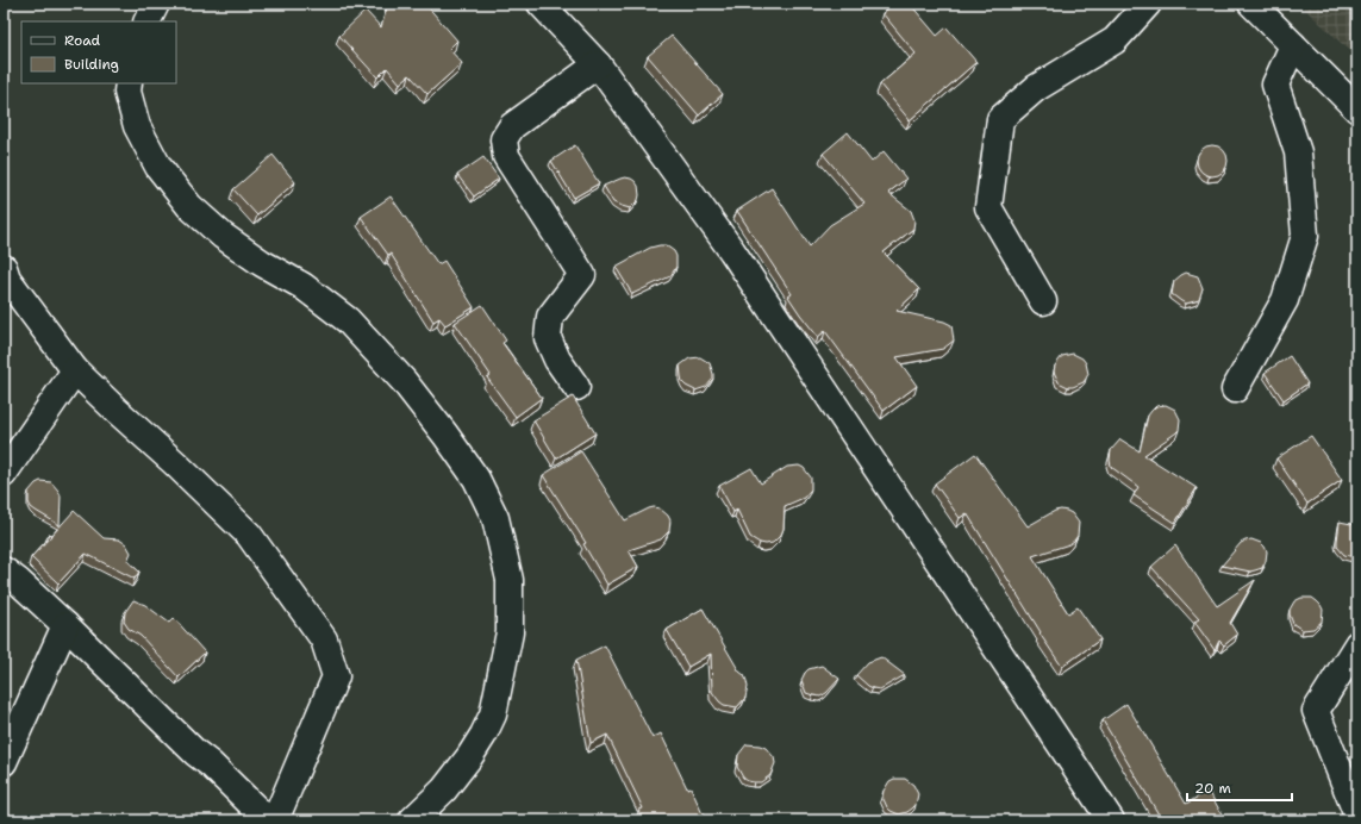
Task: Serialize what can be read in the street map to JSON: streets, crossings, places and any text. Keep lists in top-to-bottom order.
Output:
{
  "legend": ["Road", "Building"],
  "scale_bar": "20 m"
}
